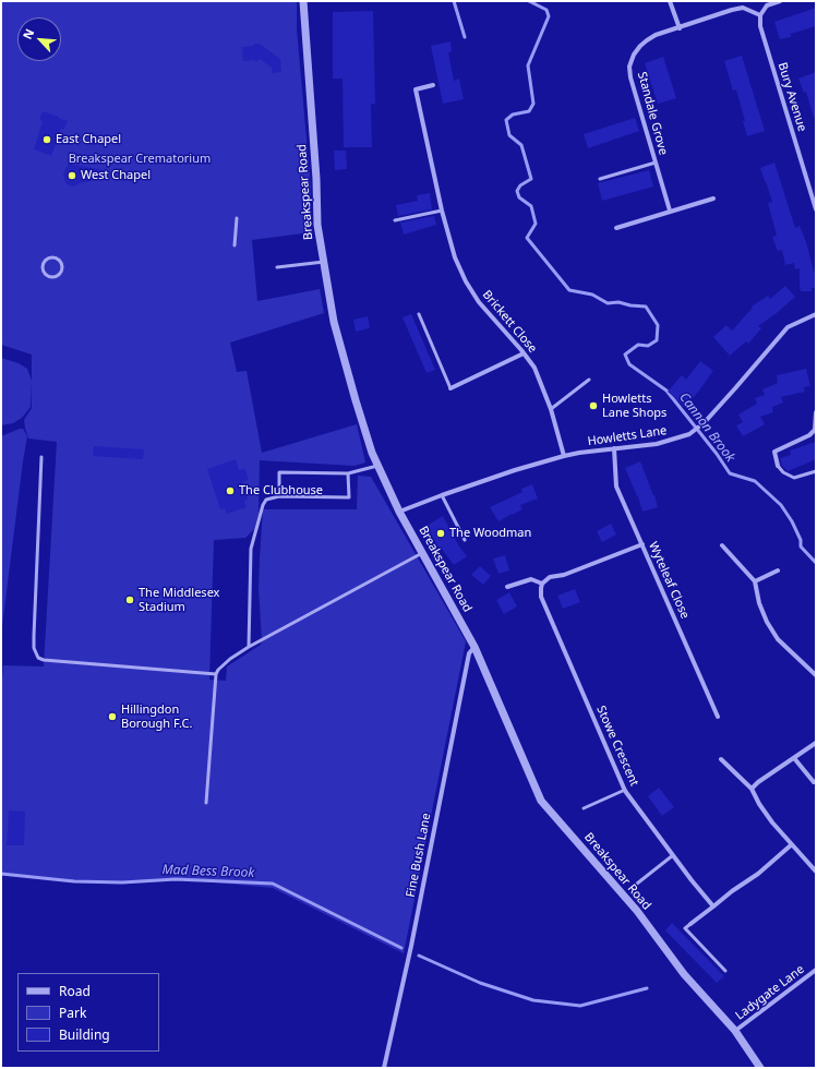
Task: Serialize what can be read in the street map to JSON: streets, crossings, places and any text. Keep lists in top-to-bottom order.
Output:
{
  "streets": {
    "street": [
      "Bury Avenue",
      "Standale Grove",
      "Breakspear Road",
      "Brickett Close",
      "Howletts Lane",
      "Wyteleaf Close",
      "Stowe Crescent",
      "Fine Bush Lane",
      "Ladygate Lane"
    ]
  },
  "crossings": [
    ["Bury Avenue", "Standale Grove"],
    ["Breakspear Road", "Howletts Lane"],
    ["Breakspear Road", "Fine Bush Lane"],
    ["Breakspear Road", "Ladygate Lane"],
    ["Brickett Close", "Howletts Lane"],
    ["Howletts Lane", "Wyteleaf Close"]
  ],
  "water": ["Cannon Brook", "Mad Bess Brook"],
  "parks": ["Breakspear Crematorium"],
  "places": [
    "East Chapel",
    "West Chapel",
    "Howletts Lane Shops",
    "The Clubhouse",
    "The Woodman",
    "The Middlesex Stadium",
    "Hillingdon Borough F.C."
  ],
  "legend": ["Road", "Park", "Building"],
  "north": "top left"
}
